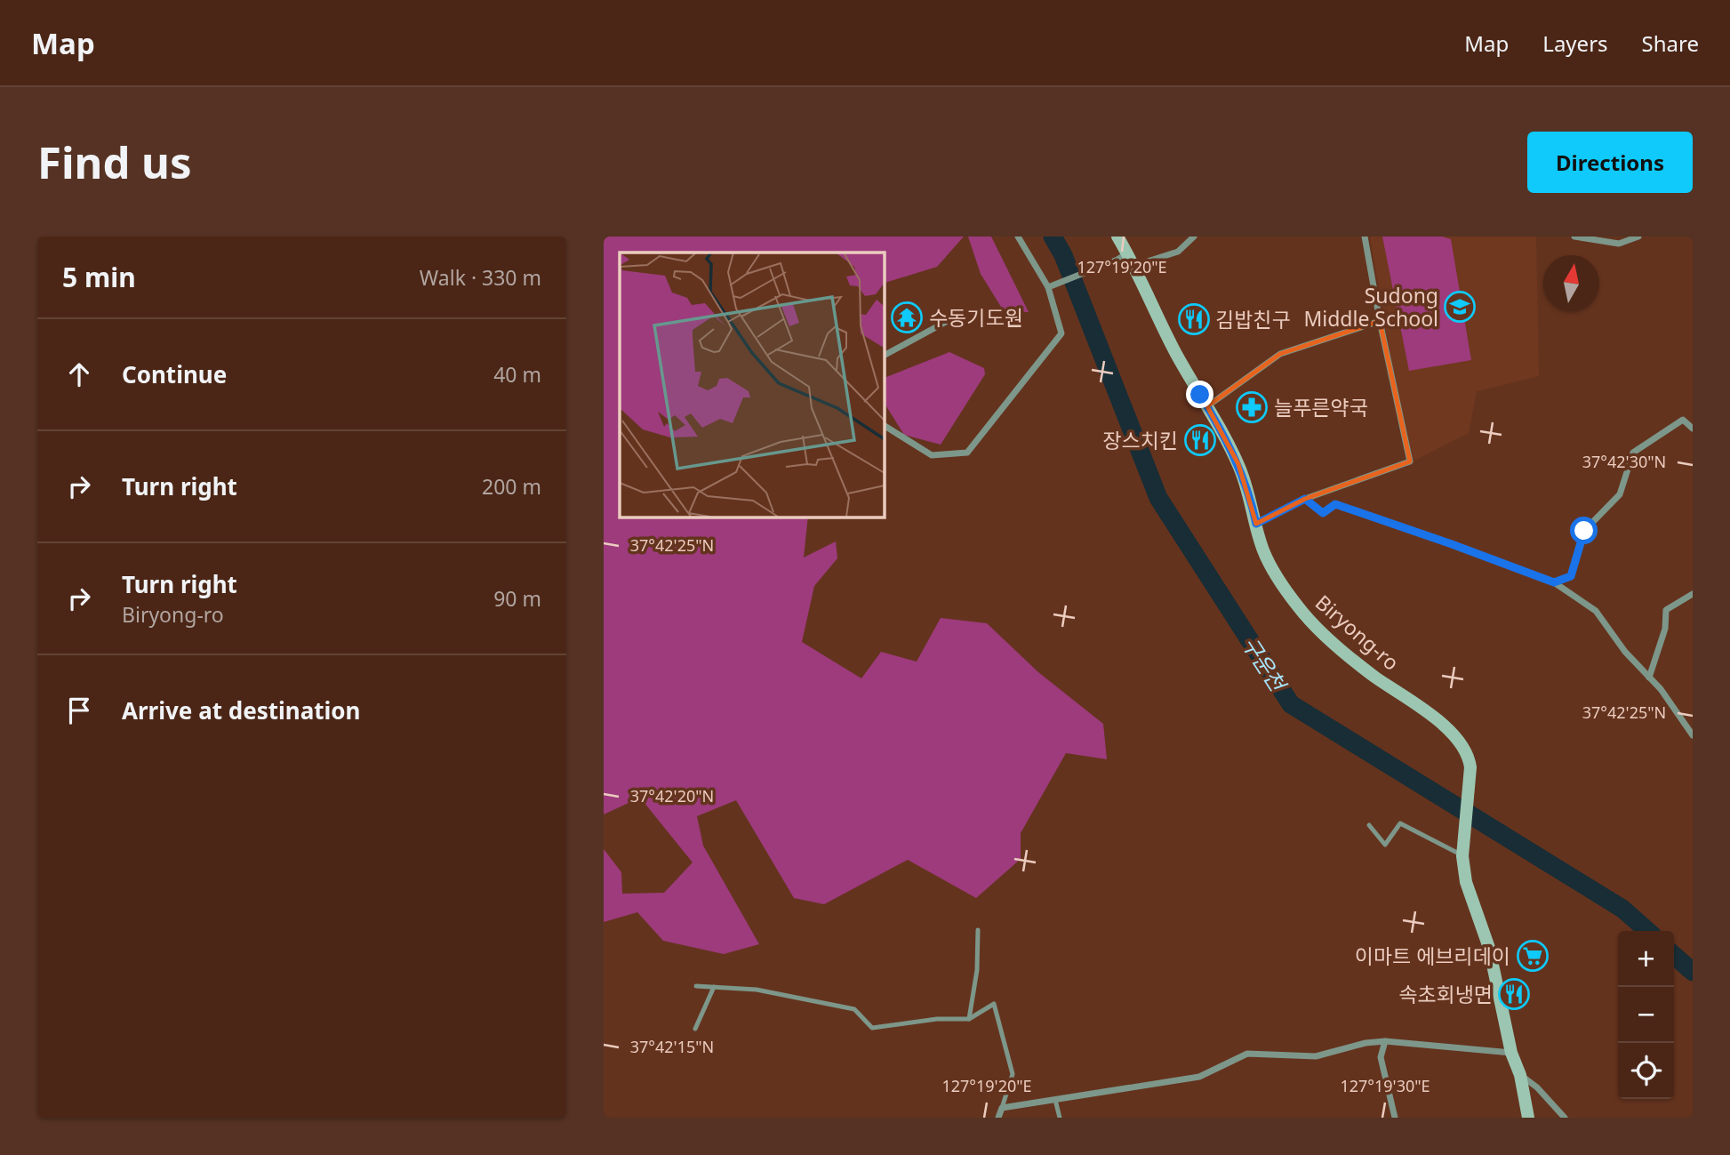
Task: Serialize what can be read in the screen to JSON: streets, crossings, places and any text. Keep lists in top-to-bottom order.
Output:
{
  "streets": {
    "main road": ["Biryong-ro"]
  },
  "water": ["구운천"],
  "places": {
    "school or university": ["Sudong Middle School"],
    "temple": ["수동기도원"],
    "restaurant": ["김밥친구", "장스치킨", "속초회냉면"],
    "pharmacy": ["늘푸른약국"],
    "supermarket": ["이마트 에브리데이"]
  },
  "north": "top",
  "page": {
    "header": "Map",
    "nav": ["Map", "Layers", "Share"],
    "buttons": "Directions",
    "title": "Find us",
    "heading": ["5 min", "Walk · 330 m"],
    "list": [
      ["Continue", "40 m"],
      ["Turn right", "200 m"],
      ["Turn right", "Biryong-ro", "90 m"],
      "Arrive at destination"
    ],
    "map_buttons": ["+", "−"]
  },
  "coordinates": [
    "127°19'20\"E",
    "37°42'30\"N",
    "37°42'25\"N",
    "37°42'20\"N",
    "37°42'15\"N",
    "127°19'30\"E"
  ]
}
